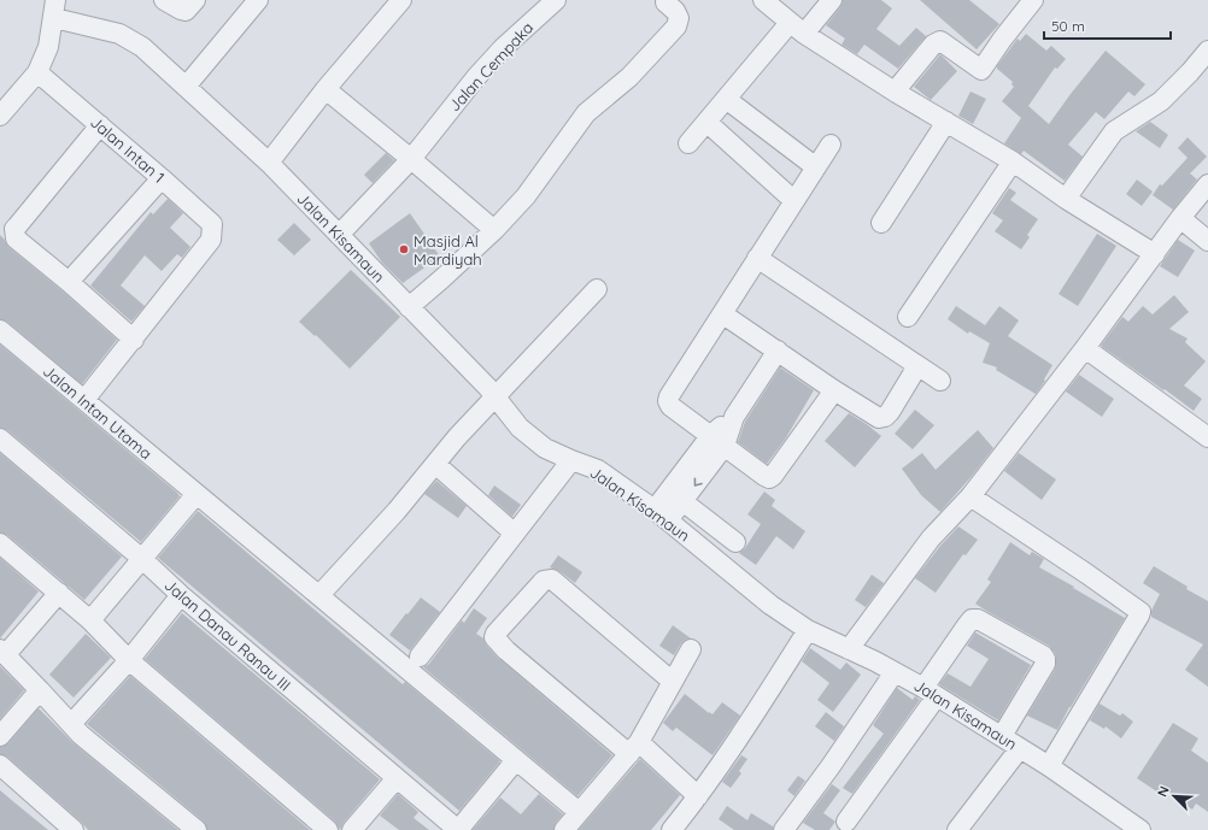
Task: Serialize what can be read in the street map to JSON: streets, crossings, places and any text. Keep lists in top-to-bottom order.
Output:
{
  "streets": {
    "street": [
      "Jalan Cempaka",
      "Jalan Intan 1",
      "Jalan Kisamaun",
      "Jalan Intan Utama",
      "Jalan Danau Ranau III"
    ]
  },
  "crossings": [
    ["Jalan Cempaka", "Jalan Kisamaun"]
  ],
  "places": ["Masjid Al Mardiyah"],
  "scale_bar": "50 m",
  "north": "top left"
}
